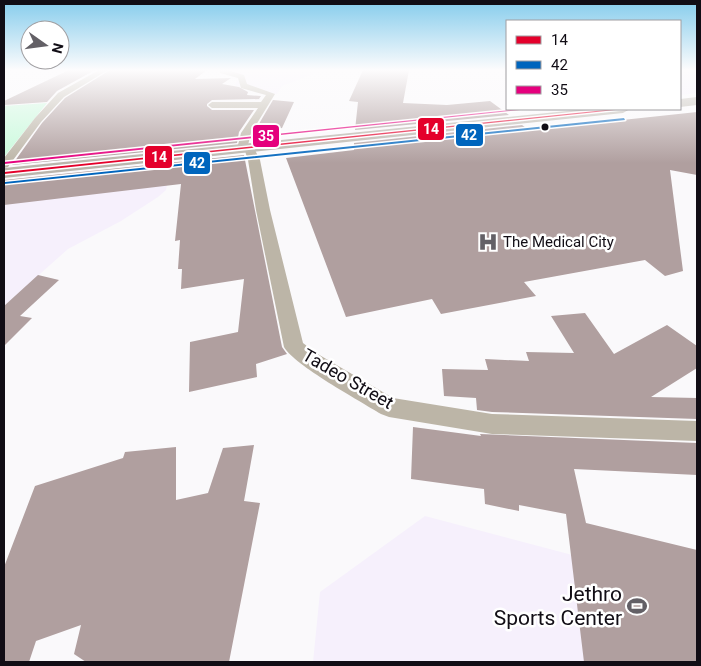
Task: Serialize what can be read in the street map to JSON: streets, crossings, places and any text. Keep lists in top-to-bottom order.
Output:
{
  "streets": {
    "street": ["Tadeo Street"]
  },
  "places": {
    "hospital": ["The Medical City"],
    "sports": ["Jethro Sports Center"]
  },
  "lines": ["transit line 14", "transit line 35", "transit line 42"],
  "legend": ["14", "42", "35"],
  "north": "right"
}
